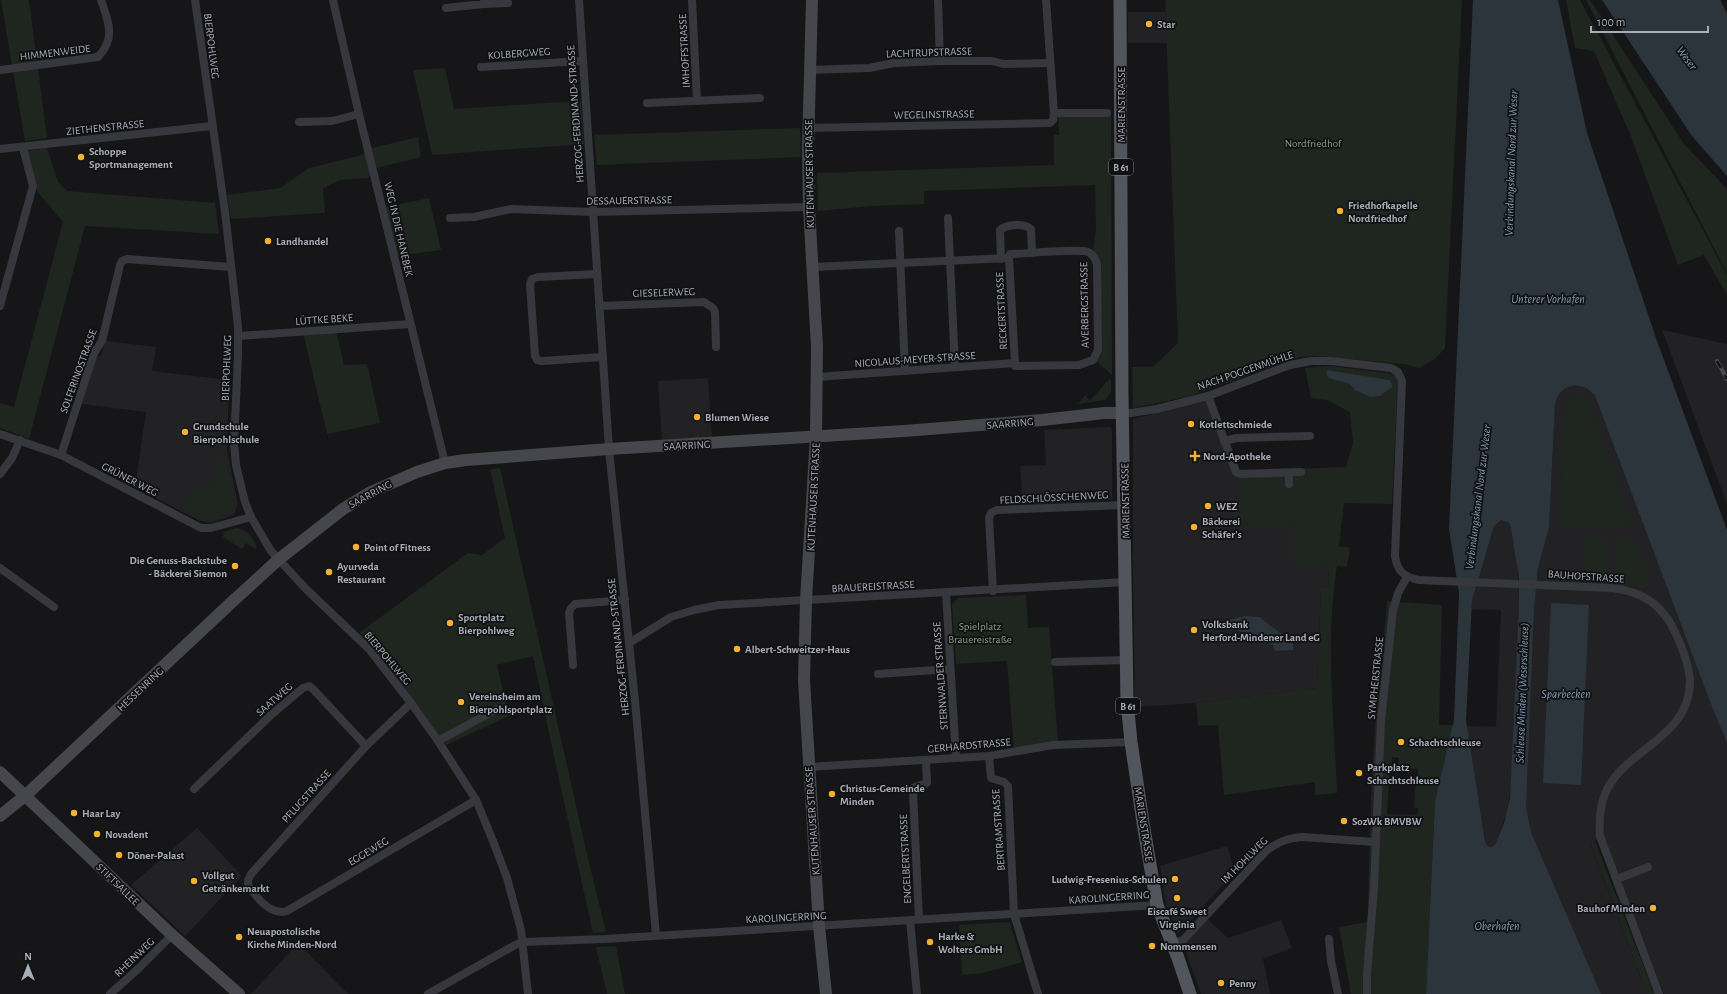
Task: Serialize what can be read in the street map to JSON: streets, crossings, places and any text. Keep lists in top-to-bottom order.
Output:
{
  "streets": {
    "main road": ["MARIENSTRASSE", "B 61"],
    "street": [
      "BIERPOHLWEG",
      "IMHOFFSTRASSE",
      "HIMMENWEIDE",
      "LACHTRUPSTRASSE",
      "KOLBERGWEG",
      "HERZOG-FERDINAND-STRASSE",
      "WEGELINSTRASSE",
      "ZIETHENSTRASSE",
      "KUTENHAUSER STRASSE",
      "DESSAUERSTRASSE",
      "WEG IN DIE HANEBEK",
      "GIESELERWEG",
      "AVERBERGSTRASSE",
      "RECKERTSTRASSE",
      "LÜTTKE BEKE",
      "NICOLAUS-MEYER-STRASSE",
      "NACH POGGENMÜHLE",
      "SOLFERINOSTRASSE",
      "SAARRING",
      "GRÜNER WEG",
      "FELDSCHLÖSSCHENWEG",
      "BAUHOFSTRASSE",
      "BRAUEREISTRASSE",
      "STERNWALDER STRASSE",
      "SYMPHERSTRASSE",
      "HESSENRING",
      "SAATWEG",
      "GERHARDSTRASSE",
      "PFLUGSTRASSE",
      "BERTRAMSTRASSE",
      "EGGEWEG",
      "ENGELBERTSTRASSE",
      "IM HOHLWEG",
      "STIFTSALLEE",
      "KAROLINGERRING",
      "RHEINWEG"
    ]
  },
  "crossings": [
    ["BIERPOHLWEG", "ZIETHENSTRASSE"],
    ["BIERPOHLWEG", "LÜTTKE BEKE"],
    ["BIERPOHLWEG", "SOLFERINOSTRASSE"],
    ["BIERPOHLWEG", "SAARRING"],
    ["BIERPOHLWEG", "GRÜNER WEG"],
    ["BIERPOHLWEG", "HESSENRING"],
    ["BIERPOHLWEG", "PFLUGSTRASSE"],
    ["BIERPOHLWEG", "EGGEWEG"],
    ["BIERPOHLWEG", "KAROLINGERRING"],
    ["LACHTRUPSTRASSE", "KUTENHAUSER STRASSE"],
    ["KOLBERGWEG", "HERZOG-FERDINAND-STRASSE"],
    ["MARIENSTRASSE", "NACH POGGENMÜHLE"],
    ["MARIENSTRASSE", "SAARRING"],
    ["MARIENSTRASSE", "FELDSCHLÖSSCHENWEG"],
    ["MARIENSTRASSE", "BRAUEREISTRASSE"],
    ["MARIENSTRASSE", "GERHARDSTRASSE"],
    ["MARIENSTRASSE", "IM HOHLWEG"],
    ["MARIENSTRASSE", "KAROLINGERRING"],
    ["HERZOG-FERDINAND-STRASSE", "DESSAUERSTRASSE"],
    ["HERZOG-FERDINAND-STRASSE", "GIESELERWEG"],
    ["HERZOG-FERDINAND-STRASSE", "SAARRING"],
    ["HERZOG-FERDINAND-STRASSE", "BRAUEREISTRASSE"],
    ["HERZOG-FERDINAND-STRASSE", "KAROLINGERRING"],
    ["WEGELINSTRASSE", "KUTENHAUSER STRASSE"],
    ["KUTENHAUSER STRASSE", "DESSAUERSTRASSE"],
    ["KUTENHAUSER STRASSE", "NICOLAUS-MEYER-STRASSE"],
    ["KUTENHAUSER STRASSE", "SAARRING"],
    ["KUTENHAUSER STRASSE", "BRAUEREISTRASSE"],
    ["KUTENHAUSER STRASSE", "GERHARDSTRASSE"],
    ["KUTENHAUSER STRASSE", "KAROLINGERRING"],
    ["WEG IN DIE HANEBEK", "LÜTTKE BEKE"],
    ["WEG IN DIE HANEBEK", "SAARRING"],
    ["AVERBERGSTRASSE", "RECKERTSTRASSE"],
    ["AVERBERGSTRASSE", "NICOLAUS-MEYER-STRASSE"],
    ["RECKERTSTRASSE", "NICOLAUS-MEYER-STRASSE"],
    ["NACH POGGENMÜHLE", "SAARRING"],
    ["NACH POGGENMÜHLE", "BAUHOFSTRASSE"],
    ["NACH POGGENMÜHLE", "SYMPHERSTRASSE"],
    ["SOLFERINOSTRASSE", "GRÜNER WEG"],
    ["SAARRING", "HESSENRING"],
    ["FELDSCHLÖSSCHENWEG", "BRAUEREISTRASSE"],
    ["BAUHOFSTRASSE", "SYMPHERSTRASSE"],
    ["BRAUEREISTRASSE", "STERNWALDER STRASSE"],
    ["STERNWALDER STRASSE", "GERHARDSTRASSE"],
    ["SYMPHERSTRASSE", "IM HOHLWEG"],
    ["HESSENRING", "STIFTSALLEE"],
    ["SAATWEG", "PFLUGSTRASSE"],
    ["GERHARDSTRASSE", "BERTRAMSTRASSE"],
    ["GERHARDSTRASSE", "ENGELBERTSTRASSE"],
    ["PFLUGSTRASSE", "EGGEWEG"],
    ["BERTRAMSTRASSE", "KAROLINGERRING"],
    ["ENGELBERTSTRASSE", "KAROLINGERRING"],
    ["STIFTSALLEE", "RHEINWEG"]
  ],
  "water": [
    "Weser",
    "Verbindungskanal Nord zur Weser",
    "Unterer Vorhafen",
    "Schleuse Minden (Weserschleuse)",
    "Sparbecken",
    "Oberhafen"
  ],
  "parks": ["Nordfriedhof", "Spielplatz Brauereistraße"],
  "places": {
    "other": [
      "Star",
      "Schoppe Sportmanagement",
      "Friedhofkapelle Nordfriedhof",
      "Landhandel",
      "Blumen Wiese",
      "Kotlettschmiede",
      "Grundschule Bierpohlschule",
      "WEZ",
      "Bäckerei Schäfer's",
      "Point of Fitness",
      "Die Genuss-Backstube - Bäckerei Siemon",
      "Ayurveda Restaurant",
      "Sportplatz Bierpohlweg",
      "Volksbank Herford-Mindener Land eG",
      "Albert-Schweitzer-Haus",
      "Vereinsheim am Bierpohlsportplatz",
      "Schachtschleuse",
      "Parkplatz Schachtschleuse",
      "Christus-Gemeinde Minden",
      "Haar Lay",
      "SozWk BMVBW",
      "Novadent",
      "Döner-Palast",
      "Ludwig-Fresenius-Schulen",
      "Vollgut Getränkemarkt",
      "Eiscafé Sweet Virginia",
      "Bauhof Minden",
      "Neuapostolische Kirche Minden-Nord",
      "Harke & Wolters GmbH",
      "Nommensen",
      "Penny"
    ],
    "health": ["Nord-Apotheke"]
  },
  "scale_bar": "100 m",
  "north": "top"
}
